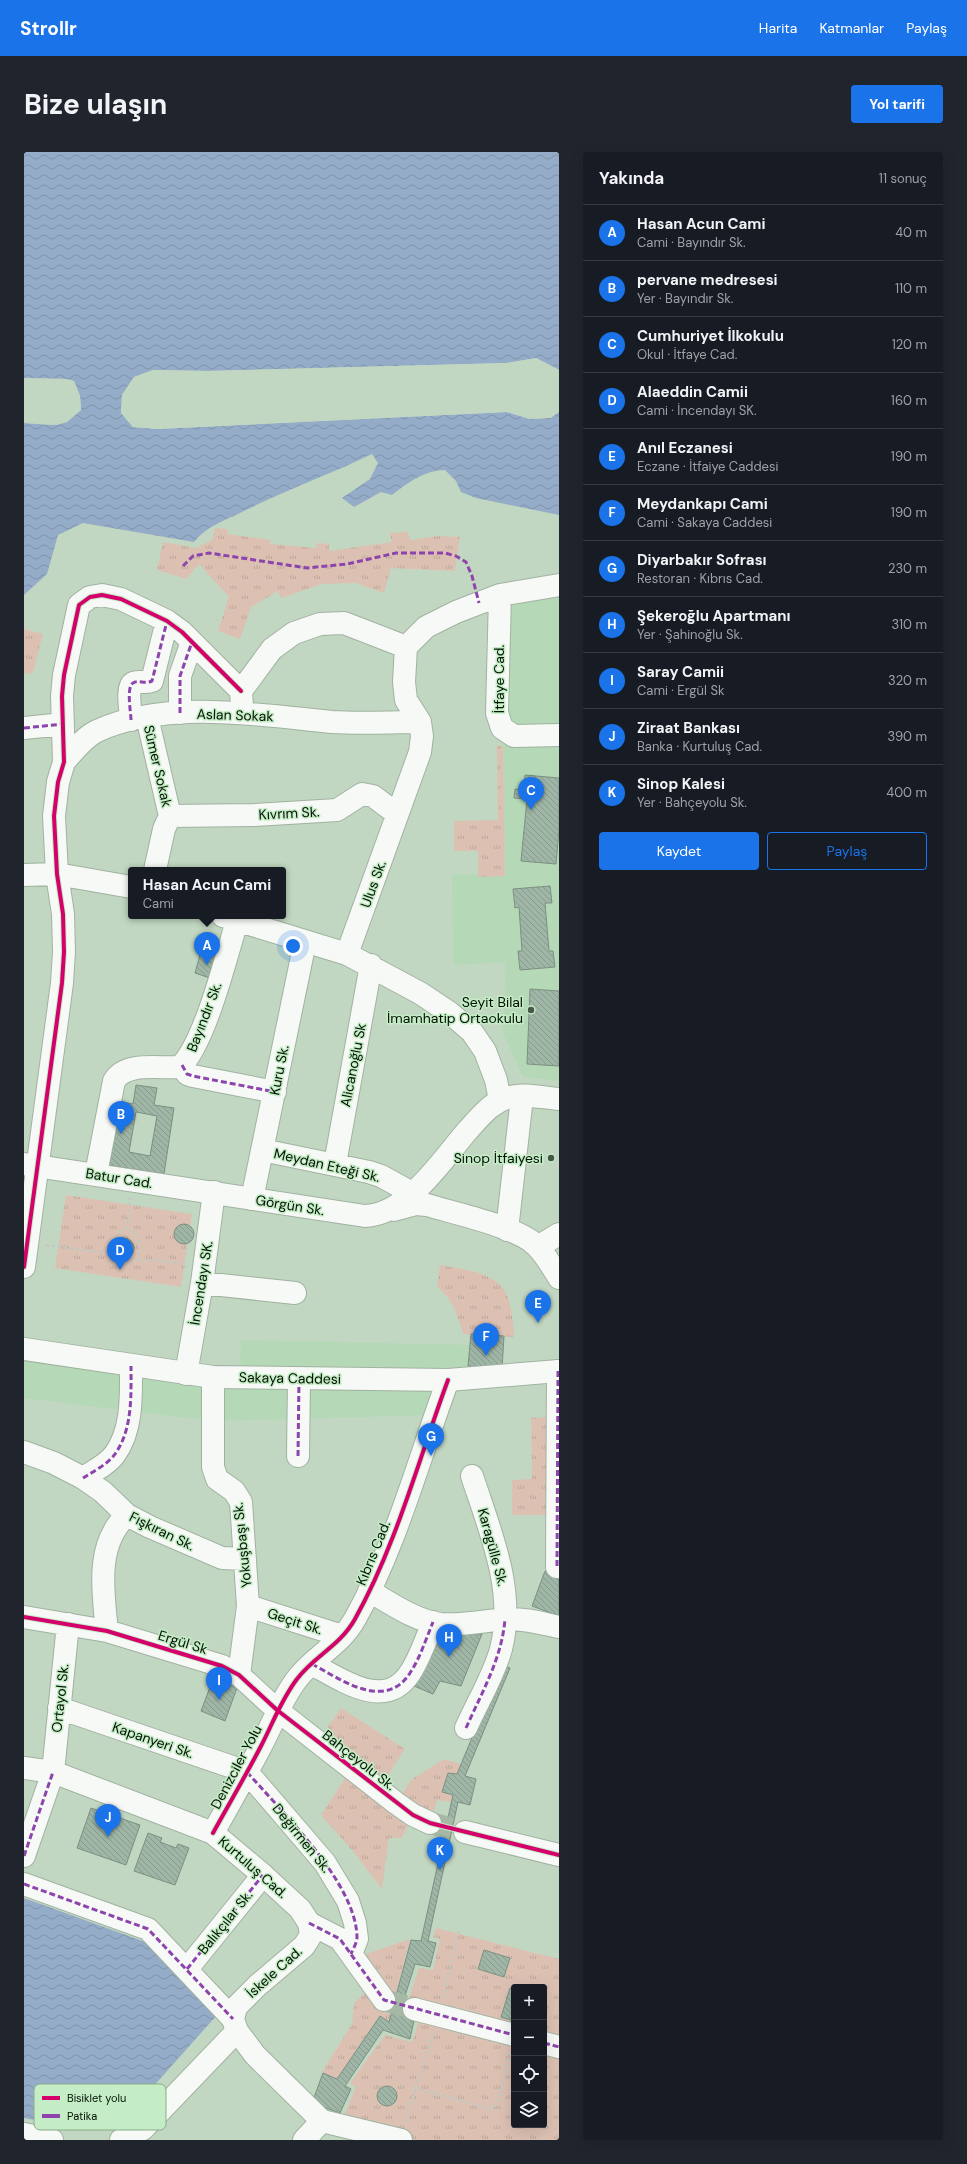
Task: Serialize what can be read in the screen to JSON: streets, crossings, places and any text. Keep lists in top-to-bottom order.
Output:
{
  "streets": {
    "main road": [
      "İtfaye Cad.",
      "Aslan Sokak",
      "Sümer Sokak",
      "Kıvrım Sk.",
      "Ulus Sk.",
      "Bayındır Sk.",
      "Alicanoğlu Sk",
      "Kuru Sk.",
      "Meydan Eteği Sk.",
      "Batur Cad.",
      "Görgün Sk.",
      "İncendayı SK.",
      "Sakaya Caddesi",
      "Fışkıran Sk.",
      "Yokuşbaşı Sk.",
      "Karagülle Sk.",
      "Kıbrıs Cad.",
      "Geçit Sk.",
      "Ergül Sk",
      "Ortayol Sk.",
      "Kapanyeri Sk.",
      "Bahçeyolu Sk.",
      "Denizciler Yolu",
      "Değirmen Sk.",
      "Kurtuluş Cad.",
      "Balıkçılar Sk.",
      "İskele Cad."
    ]
  },
  "crossings": [
    ["Aslan Sokak", "Sümer Sokak"],
    ["Aslan Sokak", "Ulus Sk."],
    ["Sümer Sokak", "Kıvrım Sk."],
    ["Kıvrım Sk.", "Ulus Sk."],
    ["Bayındır Sk.", "Batur Cad."],
    ["Alicanoğlu Sk", "Meydan Eteği Sk."],
    ["Kuru Sk.", "Meydan Eteği Sk."],
    ["Kuru Sk.", "Görgün Sk."],
    ["Batur Cad.", "Görgün Sk."],
    ["Batur Cad.", "İncendayı SK."],
    ["Görgün Sk.", "İncendayı SK."],
    ["İncendayı SK.", "Sakaya Caddesi"],
    ["Sakaya Caddesi", "Yokuşbaşı Sk."],
    ["Sakaya Caddesi", "Kıbrıs Cad."],
    ["Fışkıran Sk.", "Yokuşbaşı Sk."],
    ["Yokuşbaşı Sk.", "Geçit Sk."],
    ["Yokuşbaşı Sk.", "Ergül Sk"],
    ["Kıbrıs Cad.", "Geçit Sk."],
    ["Kıbrıs Cad.", "Ergül Sk"],
    ["Kıbrıs Cad.", "Bahçeyolu Sk."],
    ["Kıbrıs Cad.", "Denizciler Yolu"],
    ["Ergül Sk", "Ortayol Sk."],
    ["Ergül Sk", "Bahçeyolu Sk."],
    ["Ergül Sk", "Denizciler Yolu"],
    ["Ortayol Sk.", "Kapanyeri Sk."],
    ["Ortayol Sk.", "Kurtuluş Cad."],
    ["Kapanyeri Sk.", "Denizciler Yolu"],
    ["Kapanyeri Sk.", "Değirmen Sk."],
    ["Bahçeyolu Sk.", "Denizciler Yolu"],
    ["Denizciler Yolu", "Değirmen Sk."],
    ["Denizciler Yolu", "Kurtuluş Cad."],
    ["Kurtuluş Cad.", "Balıkçılar Sk."],
    ["Kurtuluş Cad.", "İskele Cad."]
  ],
  "places": ["Seyit Bilal İmamhatip Ortaokulu", "Sinop İtfaiyesi"],
  "legend": ["Bisiklet yolu", "Patika"],
  "page": {
    "header": "Strollr",
    "nav": ["Harita", "Katmanlar", "Paylaş"],
    "buttons": [
      "Yol tarifi",
      ["Kaydet", "Paylaş"]
    ],
    "title": "Bize ulaşın",
    "heading": ["Yakında", "11 sonuç"],
    "list": [
      {
        "mark": "A",
        "name": "Hasan Acun Cami",
        "note": "Cami · Bayındır Sk.",
        "value": "40 m"
      },
      {
        "mark": "B",
        "name": "pervane medresesi",
        "note": "Yer · Bayındır Sk.",
        "value": "110 m"
      },
      {
        "mark": "C",
        "name": "Cumhuriyet İlkokulu",
        "note": "Okul · İtfaye Cad.",
        "value": "120 m"
      },
      {
        "mark": "D",
        "name": "Alaeddin Camii",
        "note": "Cami · İncendayı SK.",
        "value": "160 m"
      },
      {
        "mark": "E",
        "name": "Anıl Eczanesi",
        "note": "Eczane · İtfaiye Caddesi",
        "value": "190 m"
      },
      {
        "mark": "F",
        "name": "Meydankapı Cami",
        "note": "Cami · Sakaya Caddesi",
        "value": "190 m"
      },
      {
        "mark": "G",
        "name": "Diyarbakır Sofrası",
        "note": "Restoran · Kıbrıs Cad.",
        "value": "230 m"
      },
      {
        "mark": "H",
        "name": "Şekeroğlu Apartmanı",
        "note": "Yer · Şahinoğlu Sk.",
        "value": "310 m"
      },
      {
        "mark": "I",
        "name": "Saray Camii",
        "note": "Cami · Ergül Sk",
        "value": "320 m"
      },
      {
        "mark": "J",
        "name": "Ziraat Bankası",
        "note": "Banka · Kurtuluş Cad.",
        "value": "390 m"
      },
      {
        "mark": "K",
        "name": "Sinop Kalesi",
        "note": "Yer · Bahçeyolu Sk.",
        "value": "400 m"
      }
    ],
    "pins": [
      "C",
      "A",
      "B",
      "D",
      "E",
      "F",
      "G",
      "H",
      "I",
      "J",
      "K"
    ],
    "popup": ["Hasan Acun Cami", "Cami"],
    "map_buttons": ["+", "−"]
  }
}
